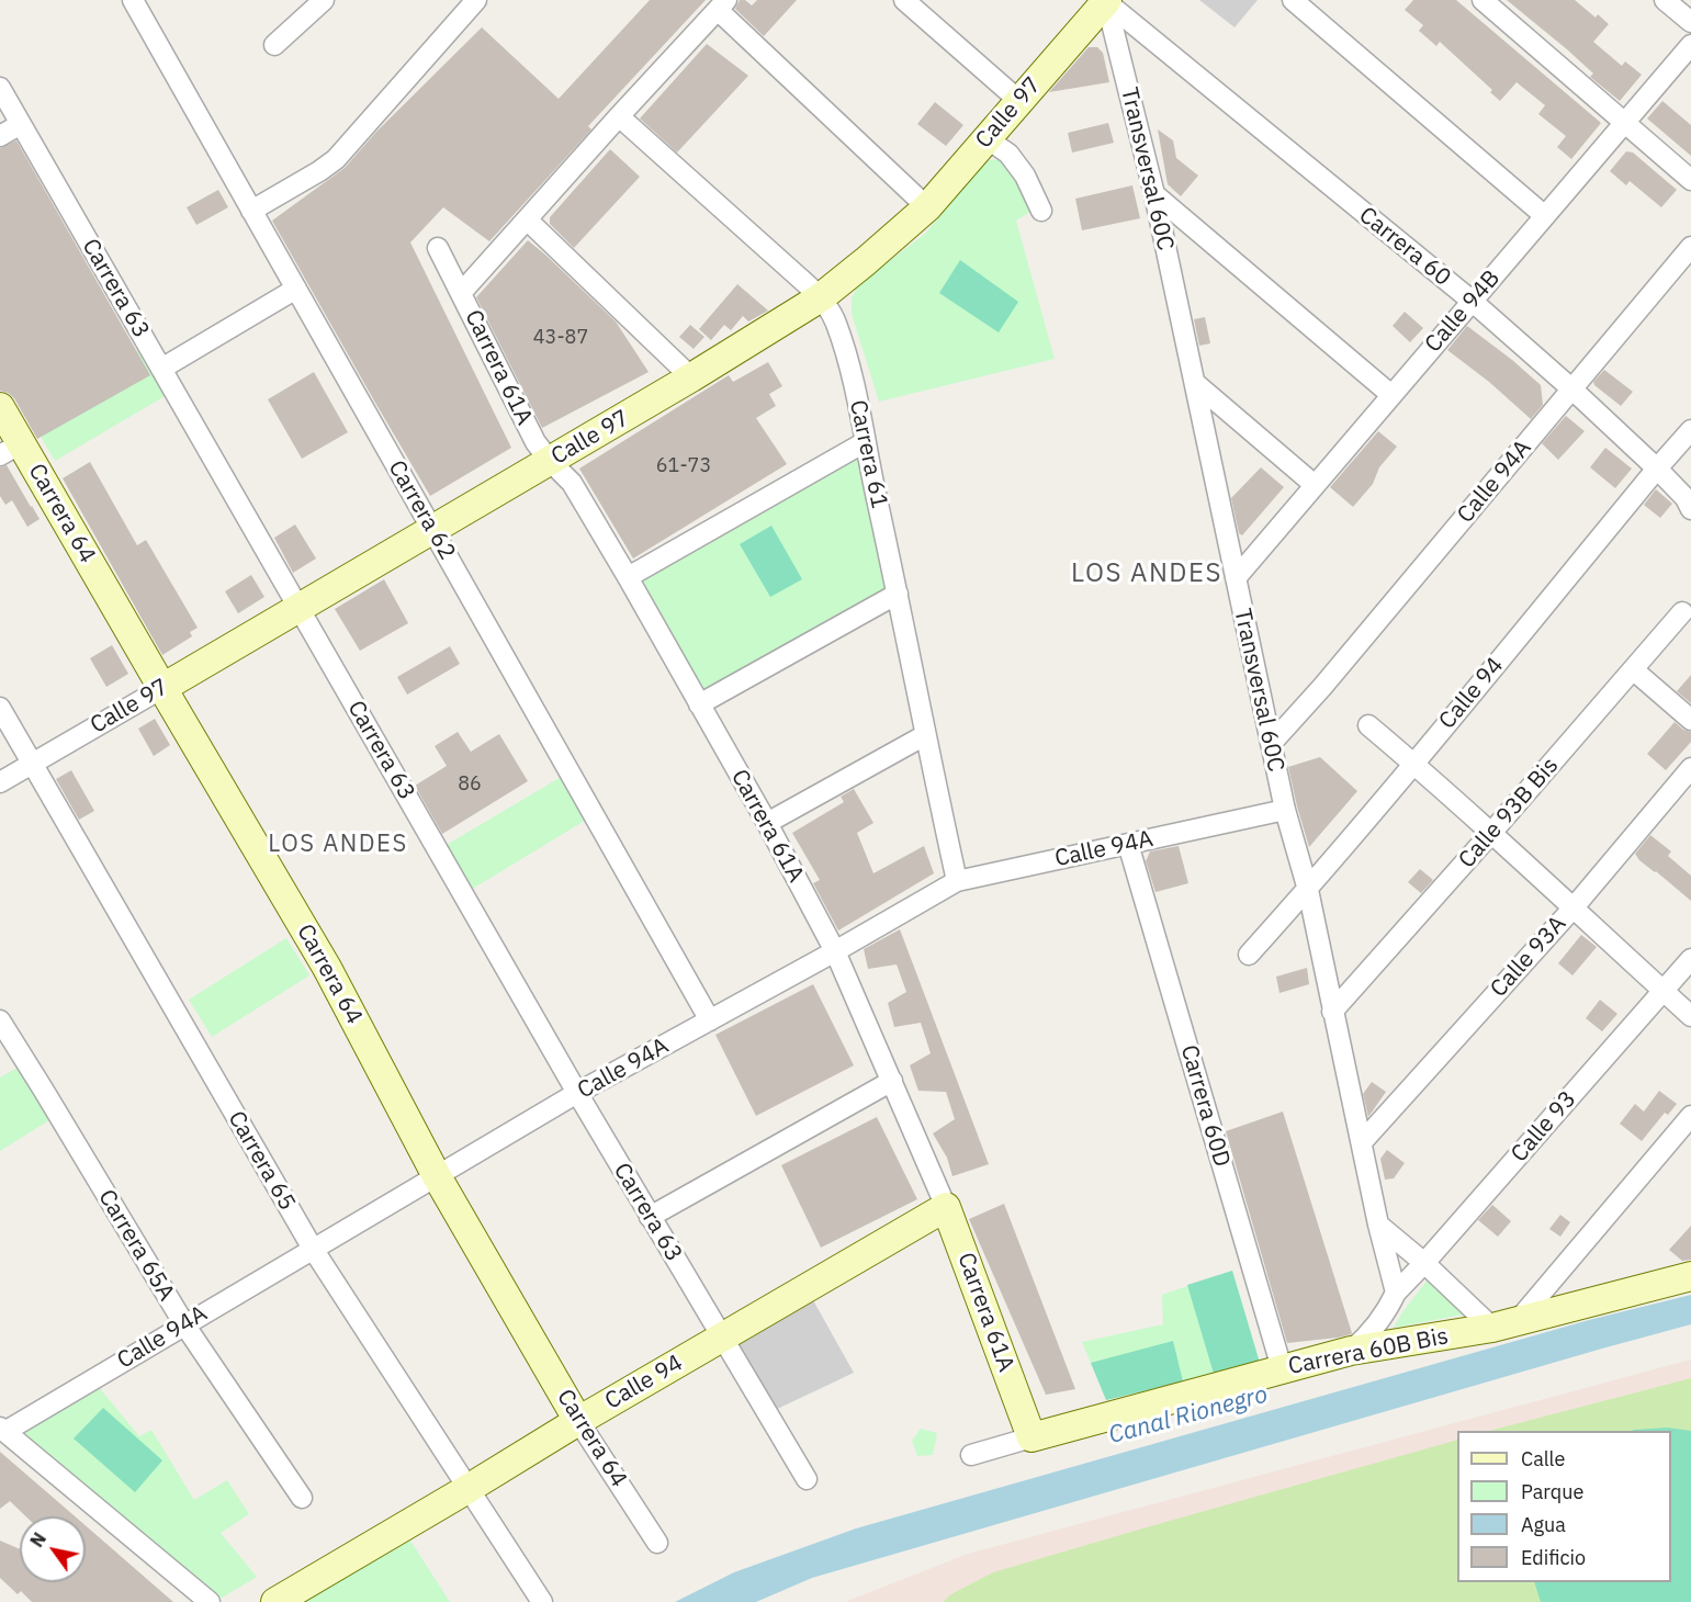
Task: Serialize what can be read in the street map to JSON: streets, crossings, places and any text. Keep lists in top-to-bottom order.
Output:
{
  "streets": {
    "street": [
      "Calle 97",
      "Transversal 60C",
      "Carrera 60",
      "Carrera 63",
      "Calle 94B",
      "Carrera 61A",
      "Carrera 61",
      "Calle 94A",
      "Carrera 62",
      "Carrera 64",
      "Calle 94",
      "Calle 93B Bis",
      "Calle 93A",
      "Carrera 60D",
      "Calle 93",
      "Carrera 65",
      "Carrera 65A",
      "Carrera 60B Bis"
    ]
  },
  "crossings": [
    ["Calle 97", "Transversal 60C"],
    ["Calle 97", "Carrera 60"],
    ["Calle 97", "Carrera 63"],
    ["Calle 97", "Carrera 61A"],
    ["Calle 97", "Carrera 61"],
    ["Calle 97", "Carrera 62"],
    ["Calle 97", "Carrera 64"],
    ["Calle 97", "Carrera 65"],
    ["Transversal 60C", "Carrera 60"],
    ["Transversal 60C", "Calle 94B"],
    ["Transversal 60C", "Calle 94A"],
    ["Transversal 60C", "Calle 94"],
    ["Transversal 60C", "Calle 93B Bis"],
    ["Transversal 60C", "Calle 93A"],
    ["Transversal 60C", "Calle 93"],
    ["Carrera 60", "Calle 94B"],
    ["Carrera 60", "Calle 94A"],
    ["Carrera 60", "Calle 94"],
    ["Carrera 63", "Calle 94A"],
    ["Carrera 63", "Calle 94"],
    ["Carrera 61A", "Calle 94A"],
    ["Carrera 61A", "Calle 94"],
    ["Carrera 61A", "Carrera 60B Bis"],
    ["Carrera 61", "Calle 94A"],
    ["Calle 94A", "Carrera 62"],
    ["Calle 94A", "Carrera 64"],
    ["Calle 94A", "Carrera 60D"],
    ["Calle 94A", "Carrera 65"],
    ["Calle 94A", "Carrera 65A"],
    ["Carrera 64", "Calle 94"],
    ["Calle 94", "Carrera 65"],
    ["Carrera 60D", "Carrera 60B Bis"]
  ],
  "districts": ["LOS ANDES", "LOS ANDES"],
  "water": ["Canal Rionegro"],
  "house_numbers": ["43-87", "61-73", "86"],
  "legend": [
    "Calle",
    "Parque",
    "Agua",
    "Edificio"
  ],
  "north": "top left"
}
